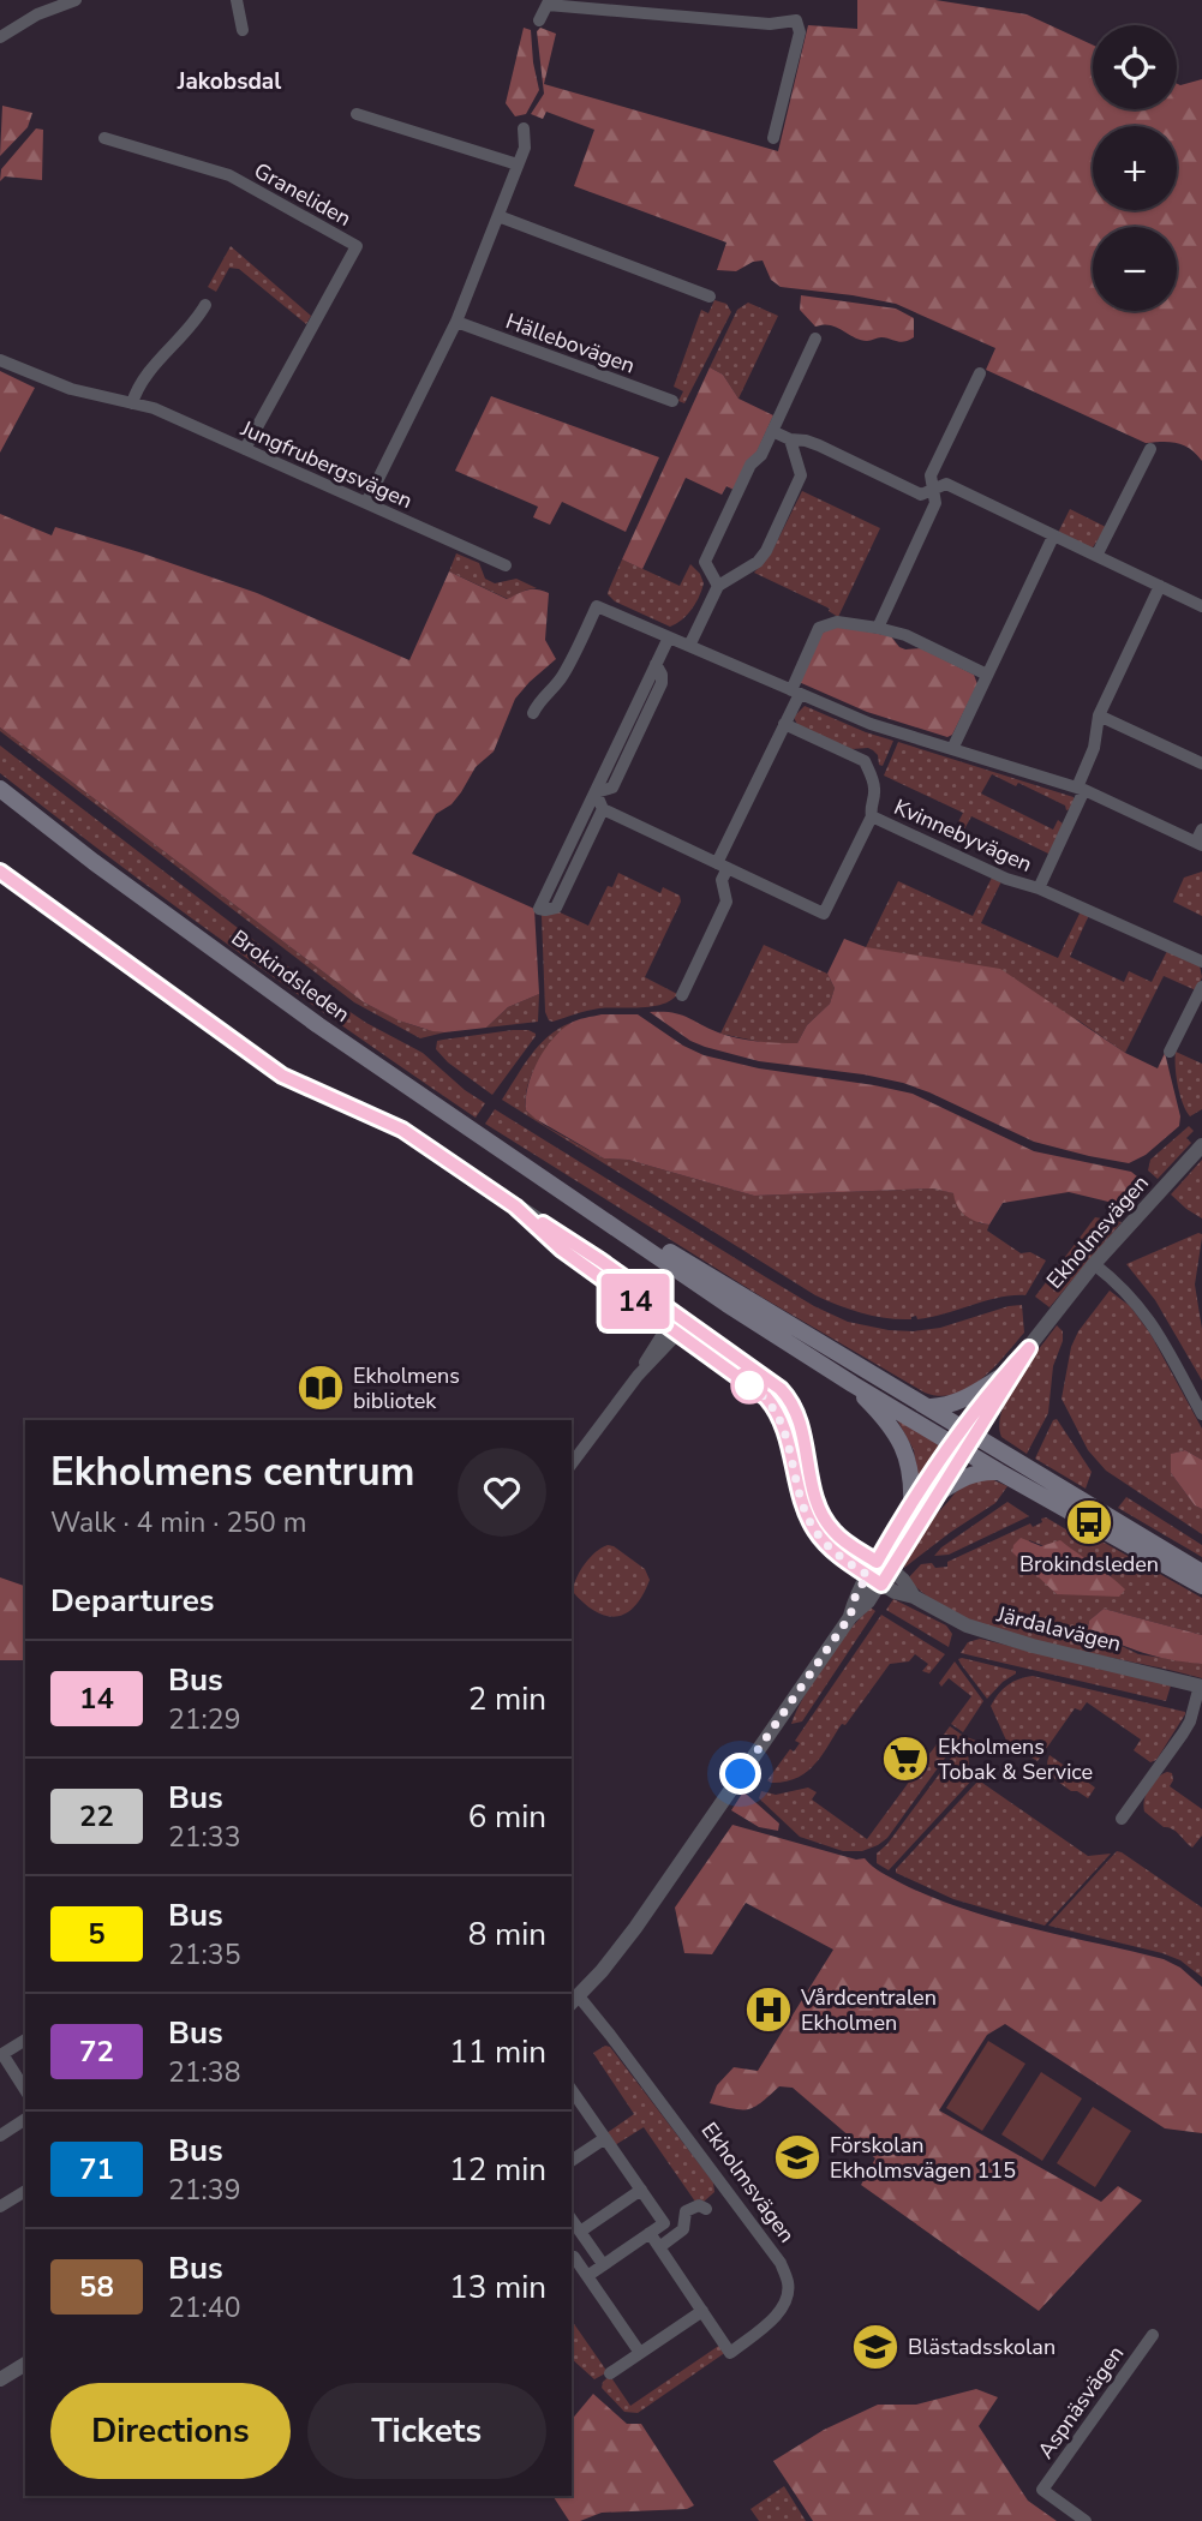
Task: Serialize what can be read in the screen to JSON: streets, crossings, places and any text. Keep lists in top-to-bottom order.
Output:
{
  "streets": {
    "main road": ["Brokindsleden"],
    "street": [
      "Graneliden",
      "Hällebovägen",
      "Jungfrubergsvägen",
      "Kvinnebyvägen",
      "Ekholmsvägen",
      "Järdalavägen",
      "Aspnäsvägen"
    ]
  },
  "crossings": [
    ["Graneliden", "Jungfrubergsvägen"],
    ["Brokindsleden", "Ekholmsvägen"],
    ["Ekholmsvägen", "Järdalavägen"]
  ],
  "districts": ["Jakobsdal"],
  "places": {
    "library": ["Ekholmens bibliotek"],
    "bus stop": ["Brokindsleden"],
    "supermarket": ["Ekholmens Tobak & Service"],
    "hospital": ["Vårdcentralen Ekholmen"],
    "school or university": ["Förskolan Ekholmsvägen 115", "Blästadsskolan"]
  },
  "lines": ["bus line 14"],
  "page": {
    "on_map": "14",
    "map_buttons": ["+", "−"],
    "heading": [
      ["Ekholmens centrum", "Walk · 4 min · 250 m"],
      "Departures"
    ],
    "list": [
      {
        "mark": "14",
        "name": "Bus",
        "note": "21:29",
        "value": "2 min"
      },
      {
        "mark": "22",
        "name": "Bus",
        "note": "21:33",
        "value": "6 min"
      },
      {
        "mark": "5",
        "name": "Bus",
        "note": "21:35",
        "value": "8 min"
      },
      {
        "mark": "72",
        "name": "Bus",
        "note": "21:38",
        "value": "11 min"
      },
      {
        "mark": "71",
        "name": "Bus",
        "note": "21:39",
        "value": "12 min"
      },
      {
        "mark": "58",
        "name": "Bus",
        "note": "21:40",
        "value": "13 min"
      }
    ],
    "buttons": ["Directions", "Tickets"]
  }
}
